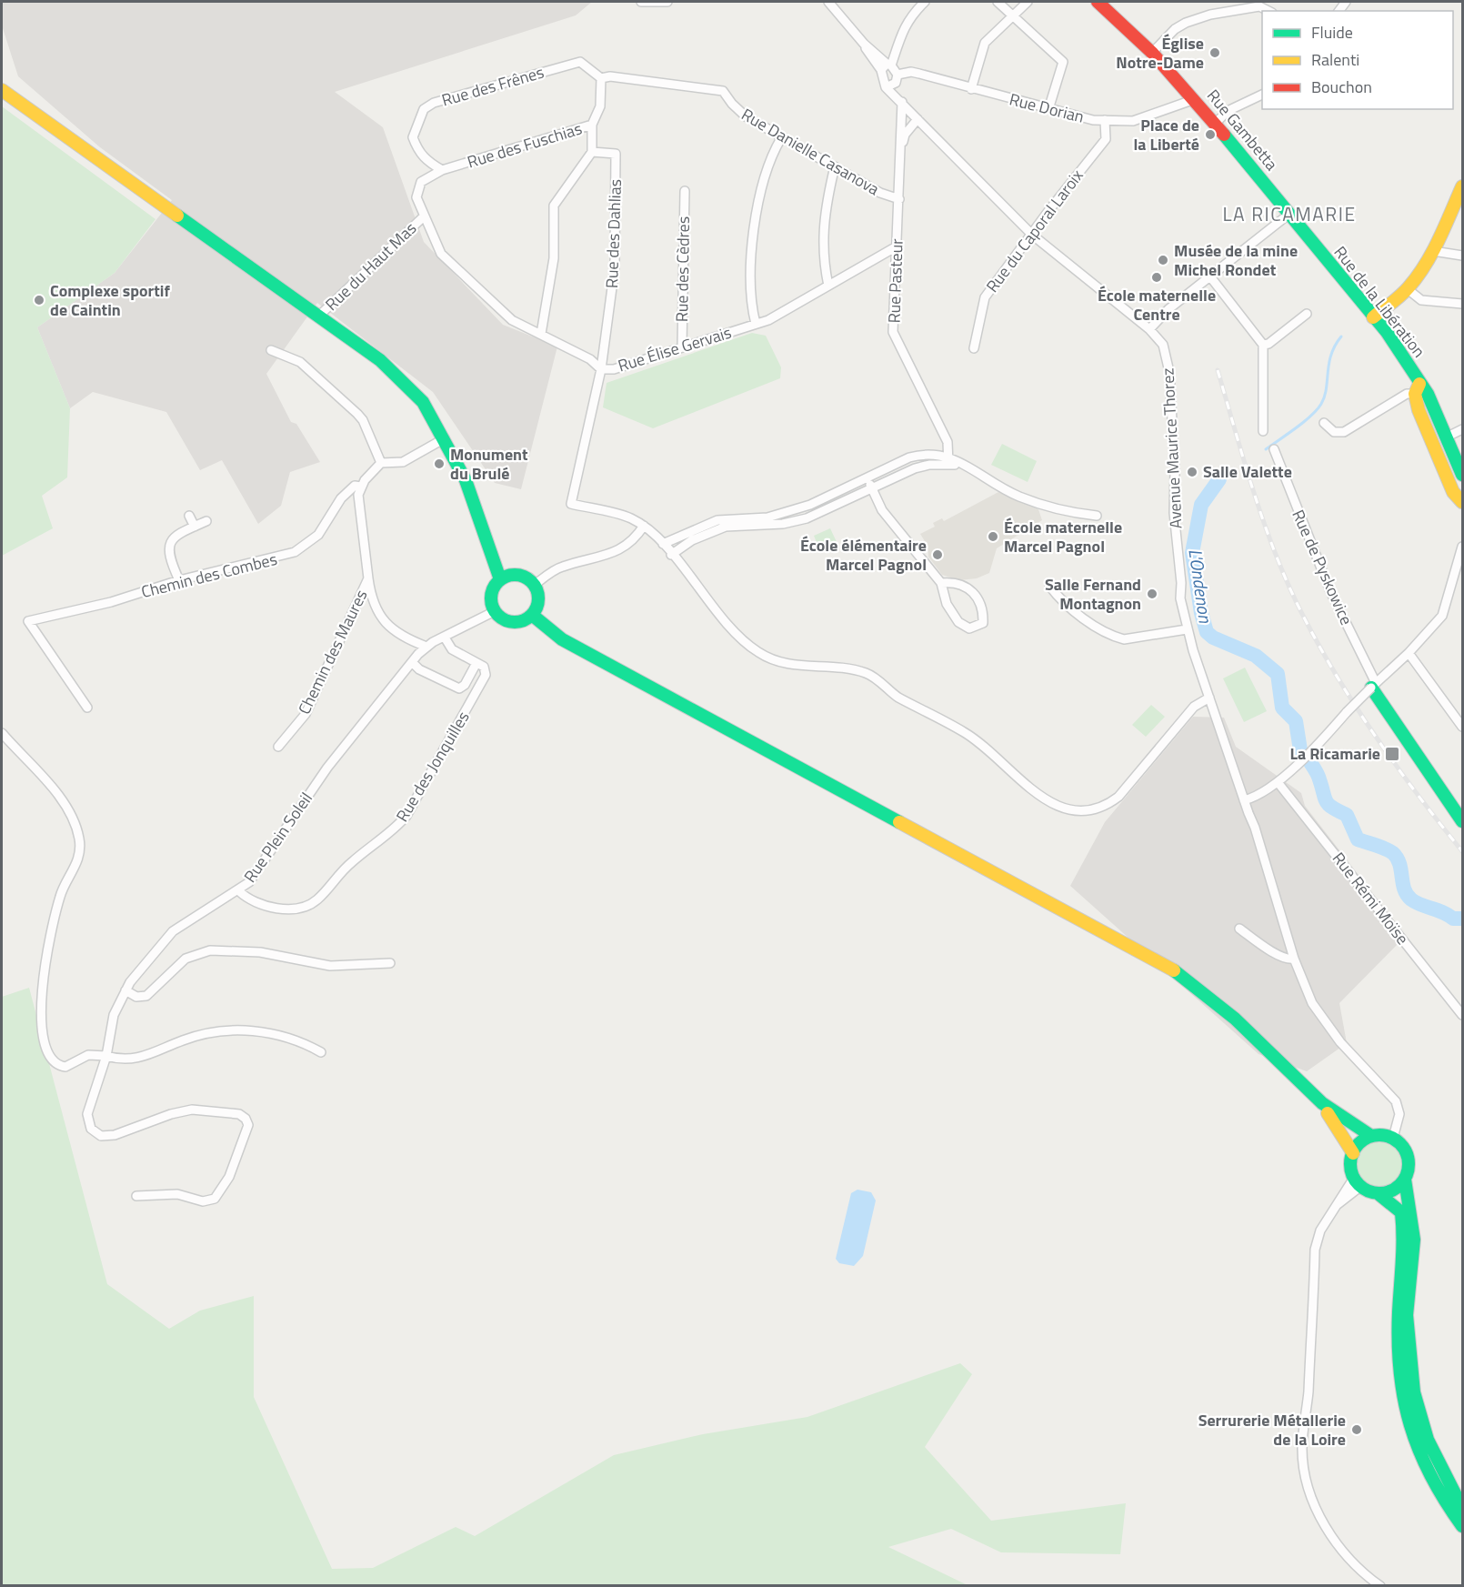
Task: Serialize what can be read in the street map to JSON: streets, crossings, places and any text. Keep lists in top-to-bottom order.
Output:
{
  "streets": {
    "main road": ["Rue Gambetta", "Rue de la Libération"],
    "street": [
      "Rue des Frênes",
      "Rue Dorian",
      "Rue des Fuschias",
      "Rue Danielle Casanova",
      "Rue du Caporal Laroix",
      "Rue des Dahlias",
      "Rue du Haut Mas",
      "Rue des Cèdres",
      "Rue Pasteur",
      "Rue Élise Gervais",
      "Avenue Maurice Thorez",
      "Rue de Pyskowice",
      "Chemin des Combes",
      "Chemin des Maures",
      "Rue des Jonquilles",
      "Rue Plein Soleil",
      "Rue Rémi Moïse"
    ]
  },
  "crossings": [
    ["Rue des Frênes", "Rue des Fuschias"],
    ["Rue des Frênes", "Rue Danielle Casanova"],
    ["Rue des Frênes", "Rue Élise Gervais"],
    ["Rue Dorian", "Rue Gambetta"],
    ["Rue Dorian", "Rue du Caporal Laroix"],
    ["Rue Dorian", "Avenue Maurice Thorez"],
    ["Rue Gambetta", "Rue de la Libération"],
    ["Rue des Fuschias", "Rue Danielle Casanova"],
    ["Rue des Fuschias", "Rue Élise Gervais"],
    ["Rue Danielle Casanova", "Rue Pasteur"],
    ["Rue du Caporal Laroix", "Avenue Maurice Thorez"],
    ["Rue des Dahlias", "Rue Élise Gervais"],
    ["Rue du Haut Mas", "Rue Élise Gervais"],
    ["Rue des Cèdres", "Rue Élise Gervais"],
    ["Rue Pasteur", "Rue Élise Gervais"],
    ["Rue Pasteur", "Avenue Maurice Thorez"],
    ["Chemin des Combes", "Chemin des Maures"],
    ["Rue des Jonquilles", "Rue Plein Soleil"]
  ],
  "districts": ["LA RICAMARIE"],
  "water": ["L'Ondenon"],
  "places": {
    "other": [
      "Église Notre-Dame",
      "Place de la Liberté",
      "Musée de la mine Michel Rondet",
      "École maternelle Centre",
      "Complexe sportif de Caintin",
      "Monument du Brulé",
      "Salle Valette",
      "École maternelle Marcel Pagnol",
      "École élémentaire Marcel Pagnol",
      "Salle Fernand Montagnon",
      "Serrurerie Métallerie de la Loire"
    ],
    "transit": ["La Ricamarie"]
  },
  "legend": ["Fluide", "Ralenti", "Bouchon"]
}
